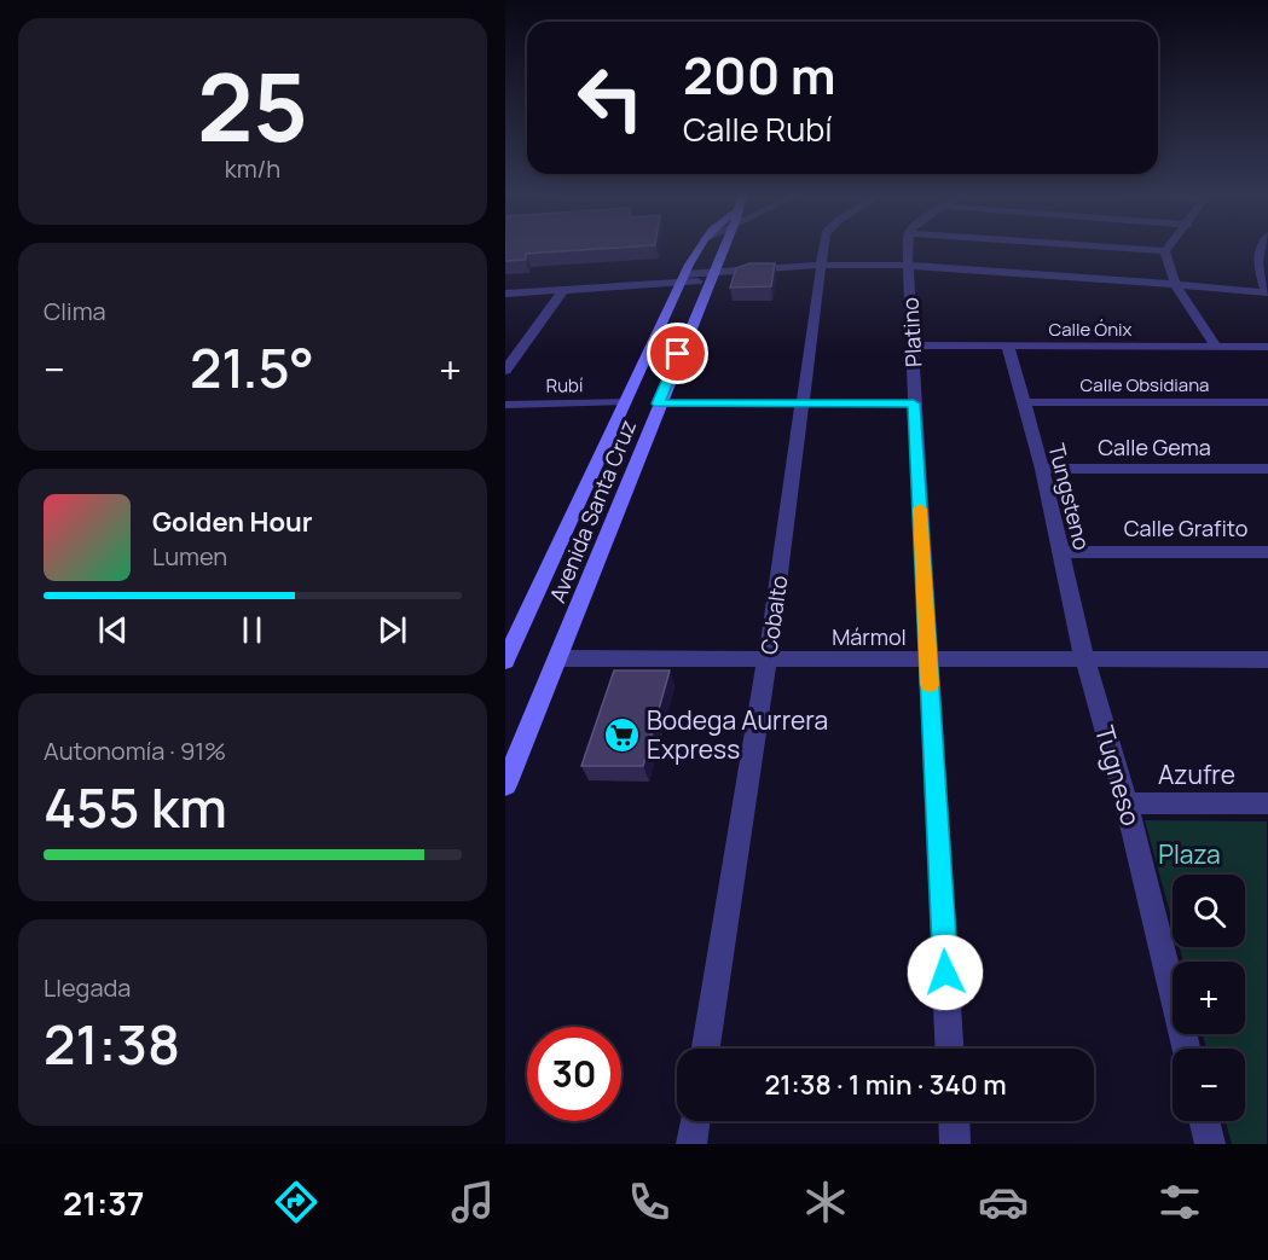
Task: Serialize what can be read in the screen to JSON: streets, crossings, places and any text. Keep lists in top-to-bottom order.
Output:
{
  "streets": {
    "street": [
      "Calle Ónix",
      "Platino",
      "Calle Obsidiana",
      "Rubí",
      "Calle Gema",
      "Tungsteno",
      "Avenida Santa Cruz",
      "Calle Grafito",
      "Cobalto",
      "Mármol",
      "Azufre",
      "Tugneso"
    ]
  },
  "crossings": [
    ["Calle Ónix", "Platino"],
    ["Calle Ónix", "Tungsteno"],
    ["Platino", "Mármol"],
    ["Calle Obsidiana", "Tungsteno"],
    ["Rubí", "Avenida Santa Cruz"],
    ["Calle Gema", "Tungsteno"],
    ["Tungsteno", "Calle Grafito"],
    ["Tungsteno", "Mármol"],
    ["Tungsteno", "Tugneso"],
    ["Avenida Santa Cruz", "Mármol"],
    ["Cobalto", "Mármol"],
    ["Mármol", "Tugneso"],
    ["Azufre", "Tugneso"]
  ],
  "parks": ["Plaza"],
  "places": {
    "supermarket": ["Bodega Aurrera Express"]
  },
  "page": {
    "tile": [
      ["25", "km/h"],
      "Clima",
      ["Autonomía · 91%", "455 km"],
      ["Llegada", "21:38"]
    ],
    "turn": ["200 m", "Calle Rubí"],
    "heat": ["−", "21.5°", "+"],
    "song": ["Golden Hour", "Lumen"],
    "map_buttons": ["+", "−"],
    "limit": "30",
    "trip": "21:38 · 1 min · 340 m",
    "tabs": "21:37"
  }
}
